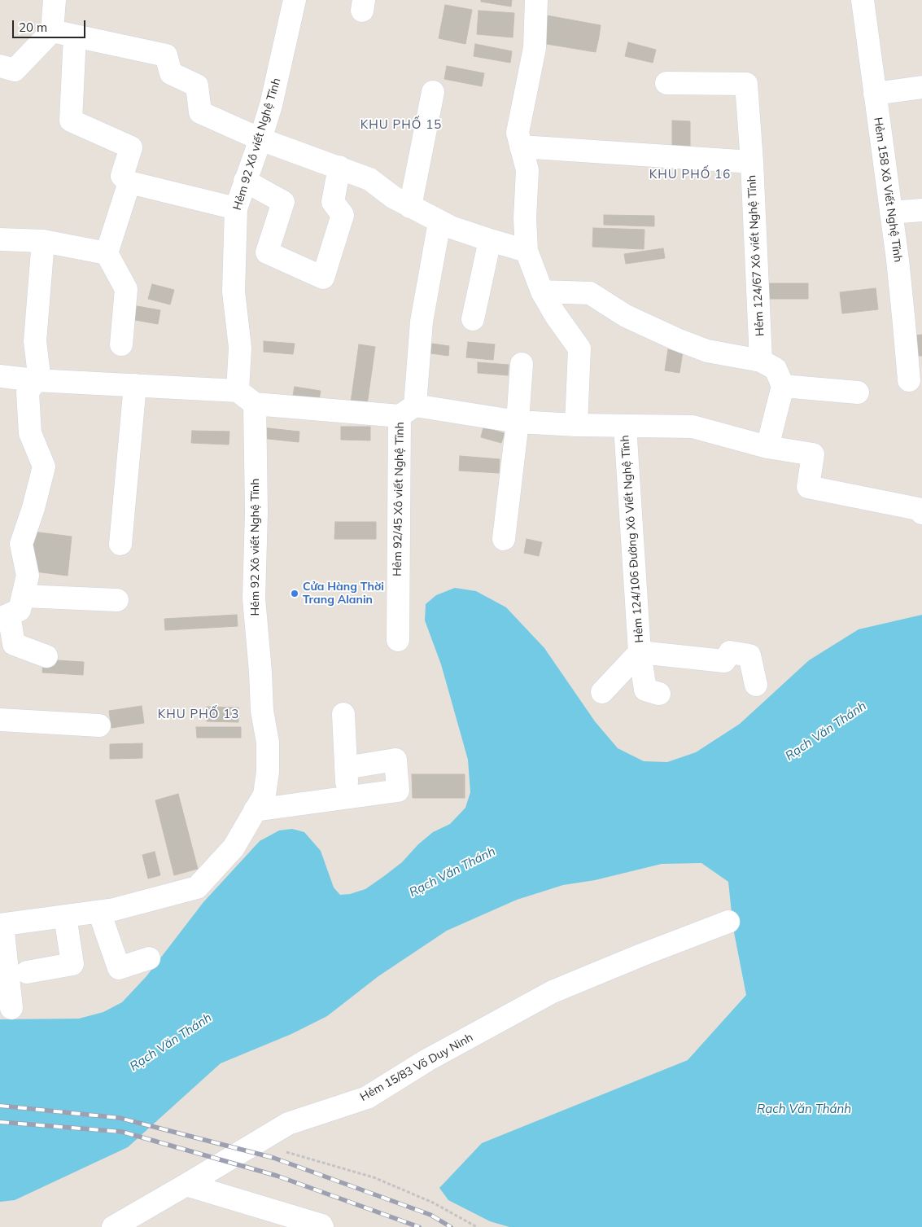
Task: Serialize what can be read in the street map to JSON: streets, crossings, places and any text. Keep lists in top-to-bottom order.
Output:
{
  "streets": {
    "street": [
      "Hẻm 92 Xô viết Nghệ Tĩnh",
      "Hẻm 158 Xô Viết Nghệ Tĩnh",
      "Hẻm 124/67 Xô viết Nghệ Tĩnh",
      "Hẻm 92/45 Xô viết Nghệ Tĩnh",
      "Hẻm 124/106 Đường Xô Viết Nghệ Tĩnh",
      "Hẻm 15/83 Võ Duy Ninh"
    ]
  },
  "districts": ["KHU PHỐ 15", "KHU PHỐ 16", "KHU PHỐ 13"],
  "water": ["Rạch Văn Thánh"],
  "places": ["Cửa Hàng Thời Trang Alanin"],
  "scale_bar": "20 m"
}
